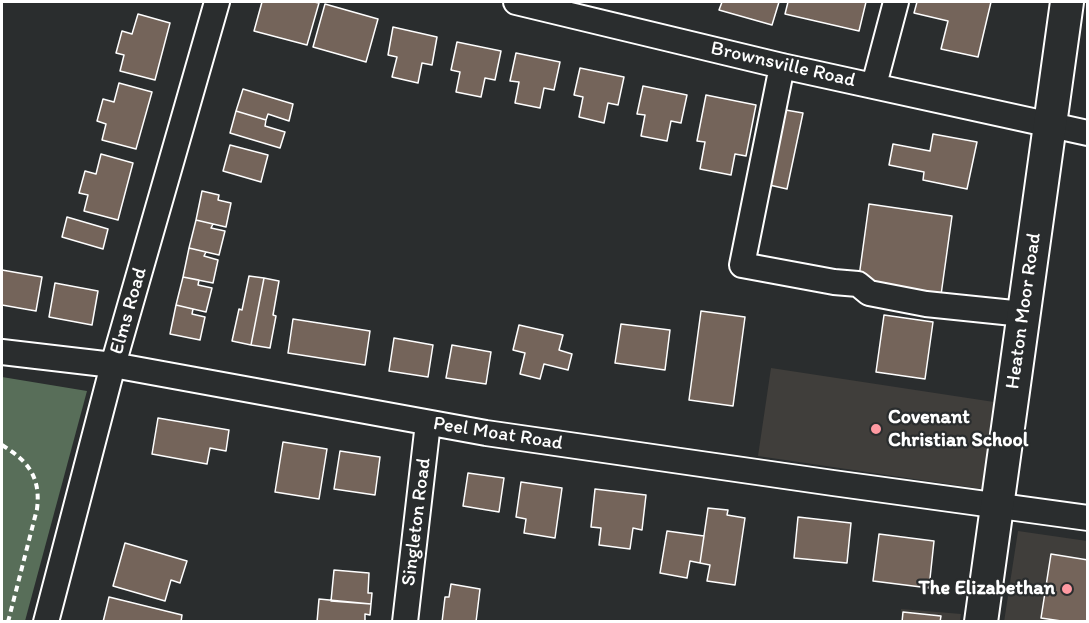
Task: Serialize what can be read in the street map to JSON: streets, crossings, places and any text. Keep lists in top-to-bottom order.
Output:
{
  "streets": {
    "main road": ["Heaton Moor Road"],
    "street": [
      "Brownsville Road",
      "Elms Road",
      "Peel Moat Road",
      "Singleton Road"
    ]
  },
  "crossings": [
    ["Brownsville Road", "Heaton Moor Road"],
    ["Elms Road", "Peel Moat Road"],
    ["Heaton Moor Road", "Peel Moat Road"],
    ["Peel Moat Road", "Singleton Road"]
  ],
  "places": ["Covenant Christian School", "The Elizabethan"]
}
